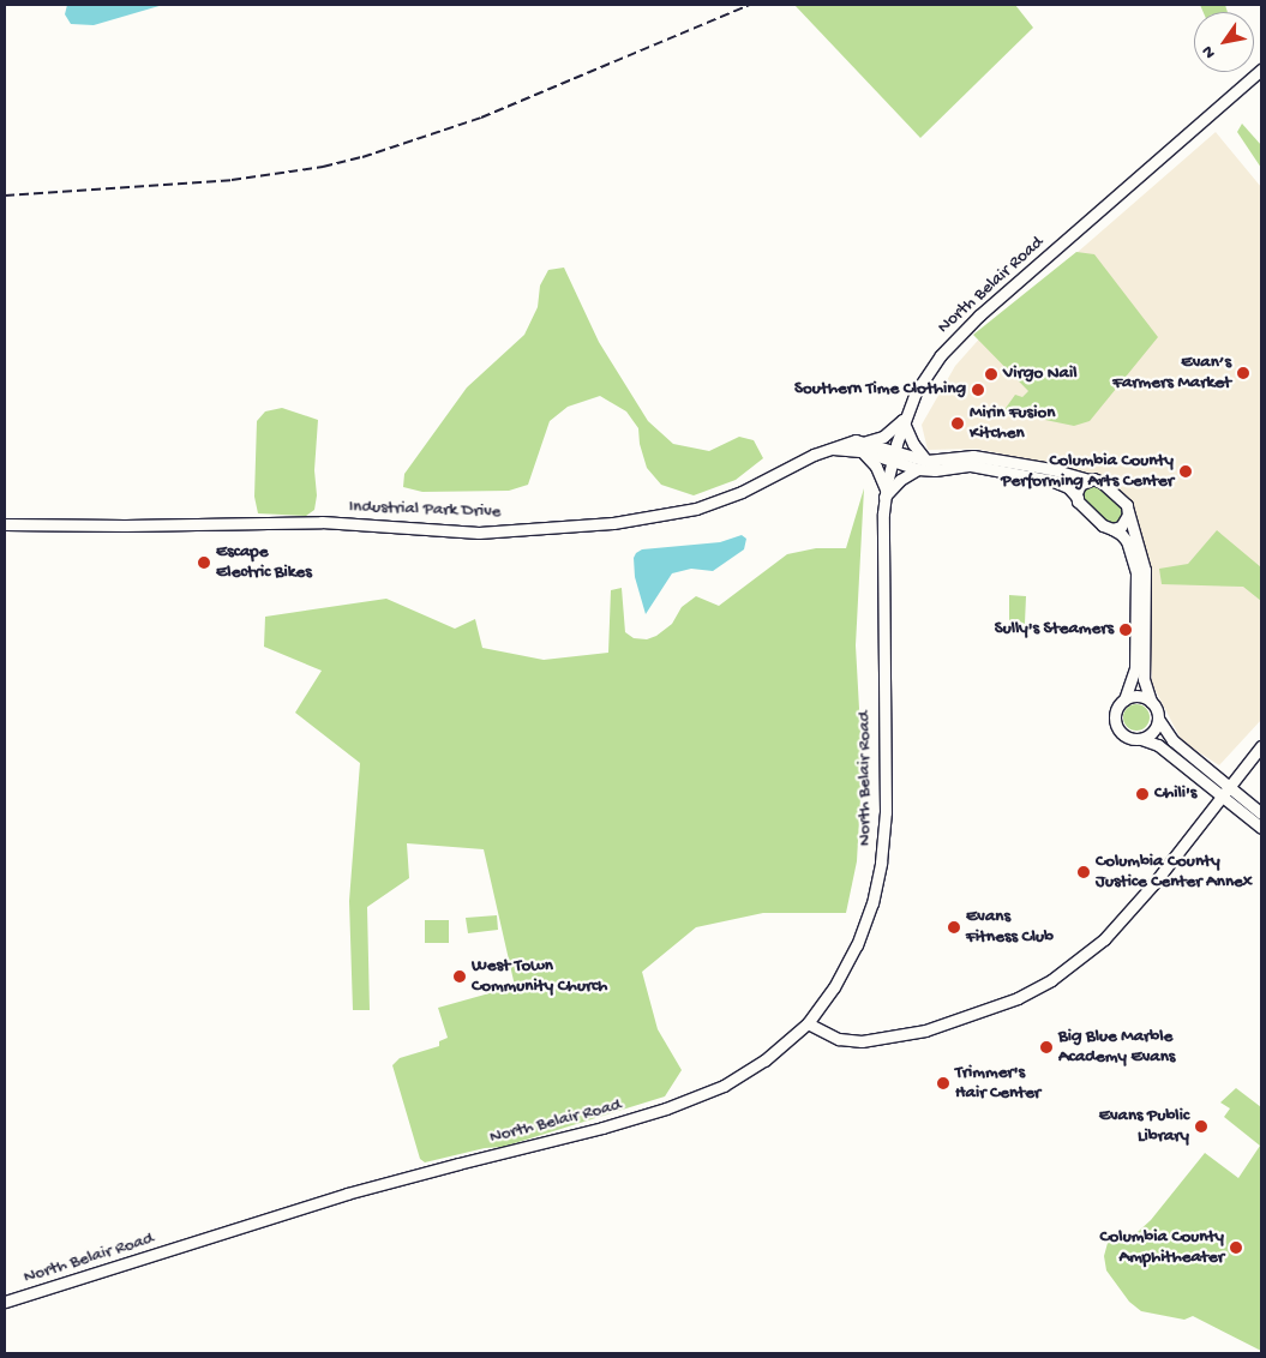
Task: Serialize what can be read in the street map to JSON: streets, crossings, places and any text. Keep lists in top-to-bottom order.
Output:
{
  "streets": {
    "street": ["North Belair Road", "Industrial Park Drive"]
  },
  "crossings": [
    ["North Belair Road", "Industrial Park Drive"]
  ],
  "places": [
    "Evan’s Farmers Market",
    "Virgo Nail",
    "Southern Time Clothing",
    "Mirin Fusion Kitchen",
    "Columbia County Performing Arts Center",
    "Escape Electric Bikes",
    "Sully's Steamers",
    "Chili's",
    "Columbia County Justice Center Annex",
    "Evans Fitness Club",
    "West Town Community Church",
    "Big Blue Marble Academy Evans",
    "Trimmer's Hair Center",
    "Evans Public Library",
    "Columbia County Amphitheater"
  ],
  "north": "bottom left"
}
